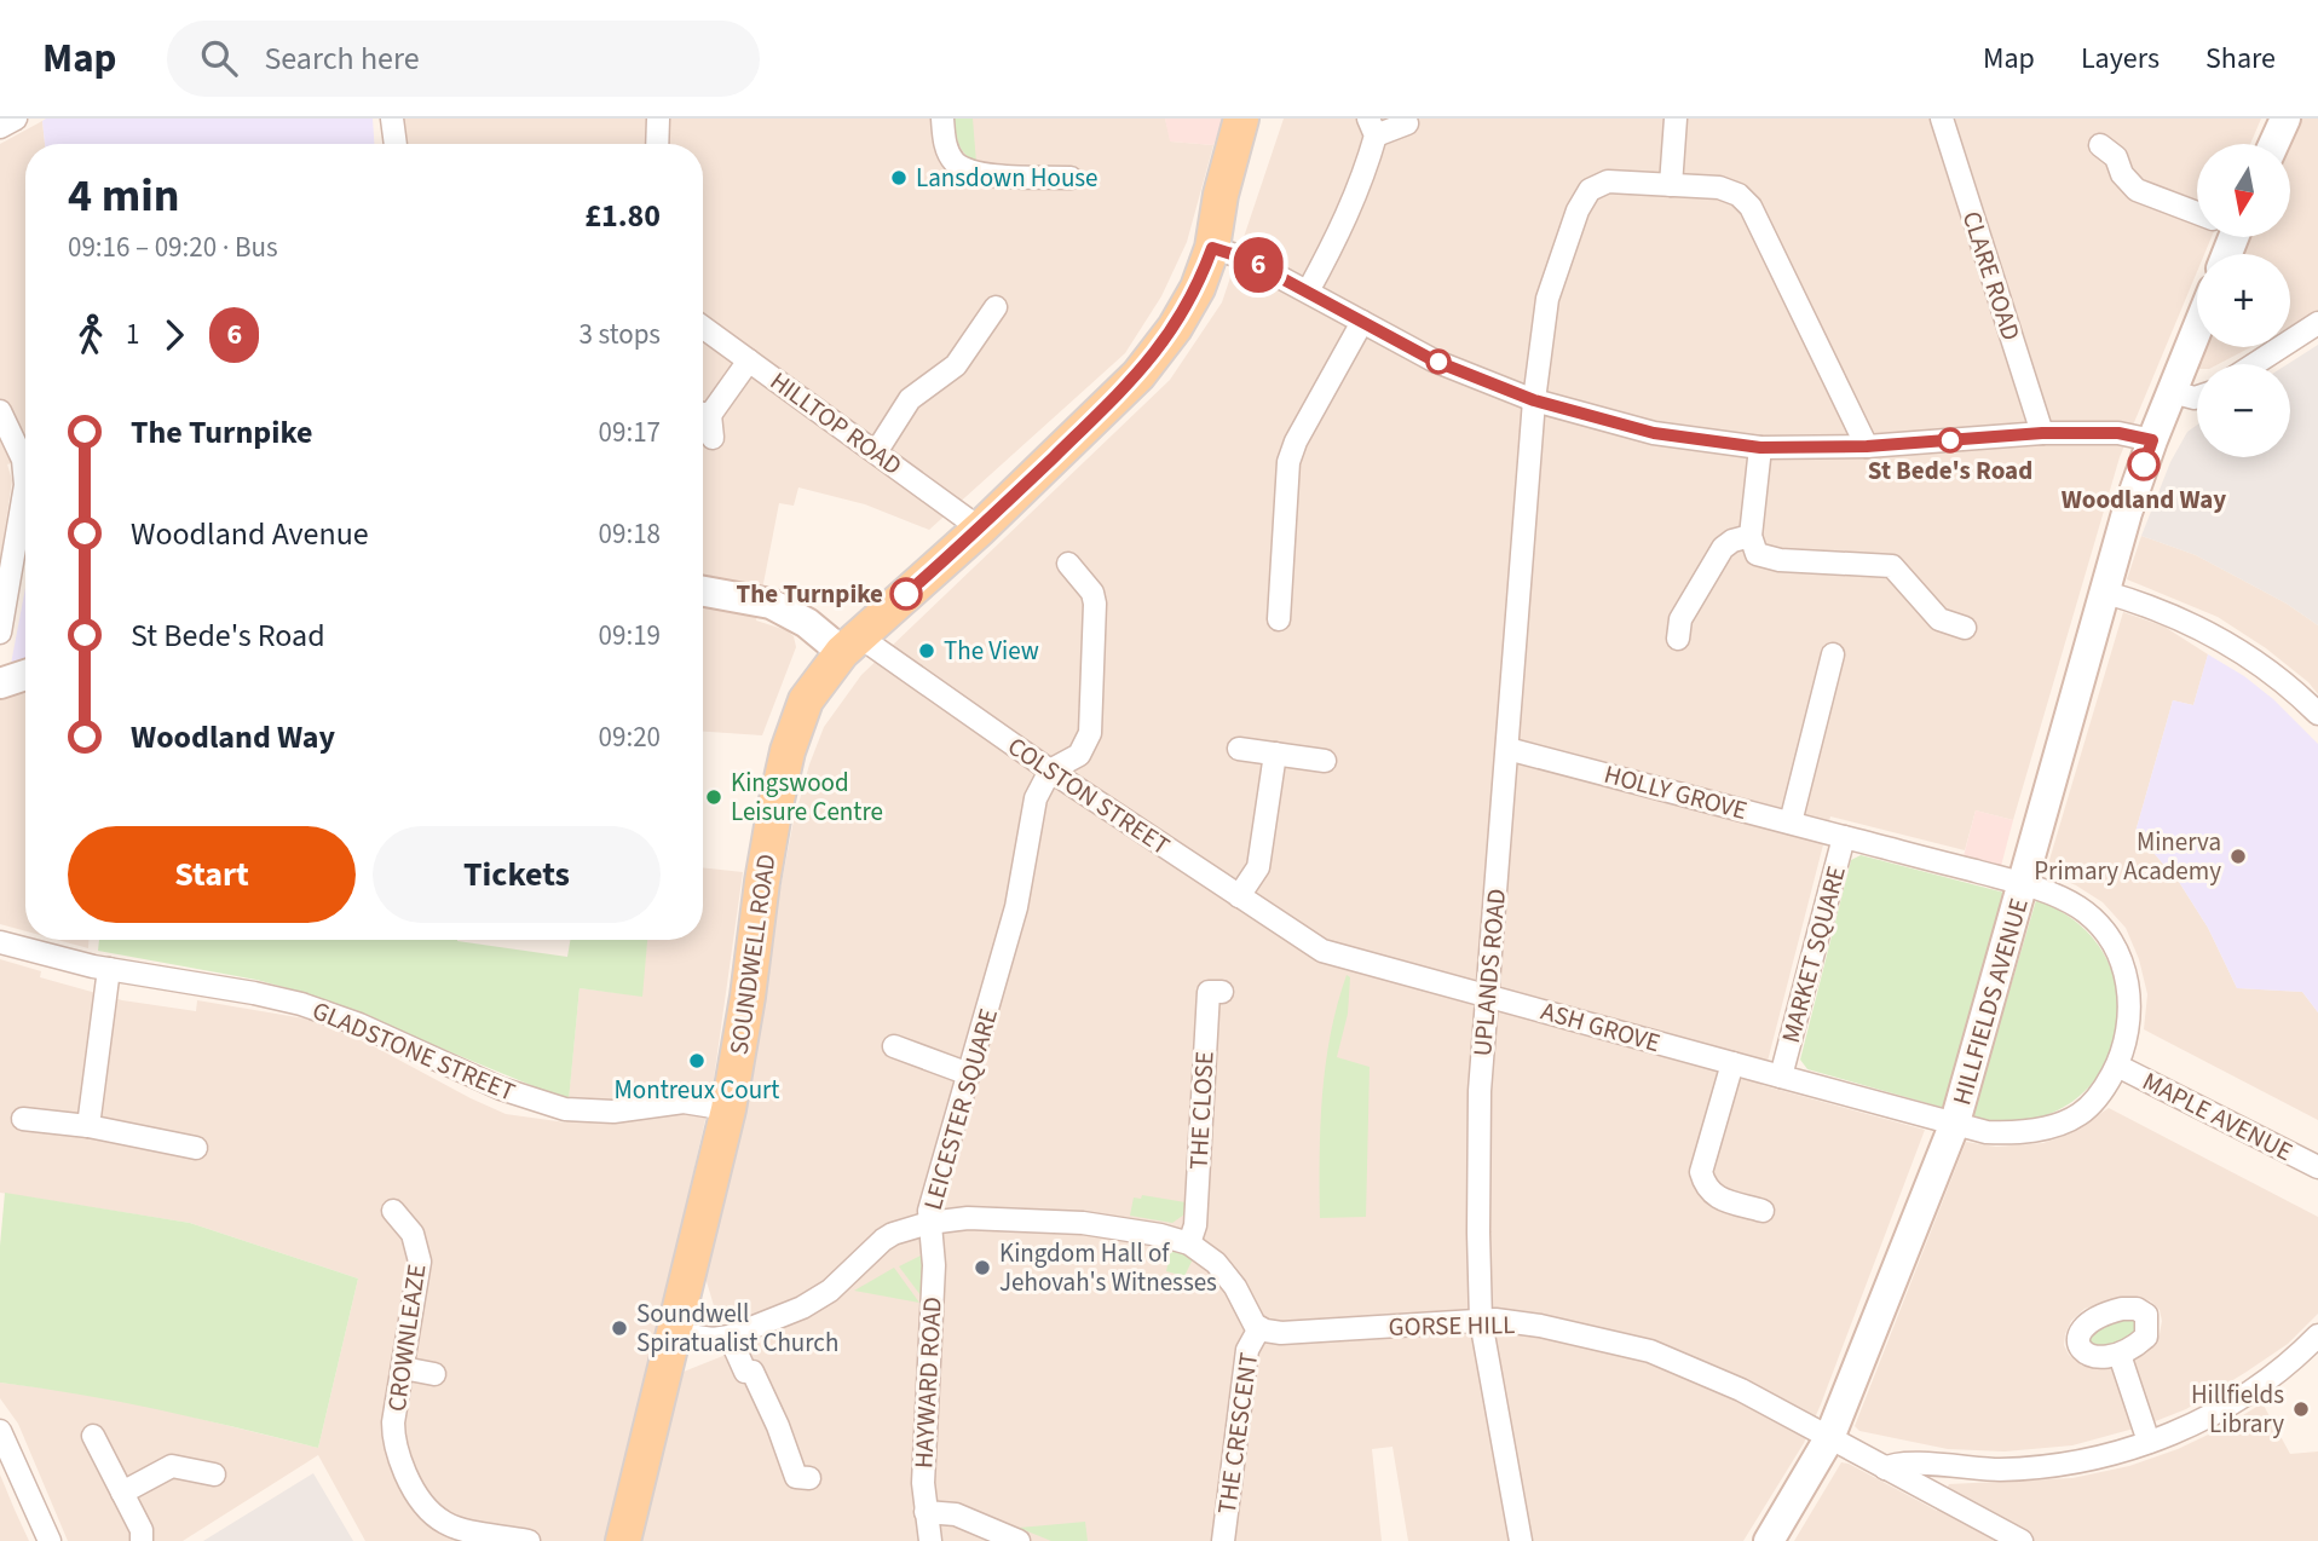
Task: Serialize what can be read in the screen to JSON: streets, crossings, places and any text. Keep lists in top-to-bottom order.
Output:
{
  "streets": {
    "main road": ["SOUNDWELL ROAD"],
    "street": [
      "CLARE ROAD",
      "HILLTOP ROAD",
      "HOLLY GROVE",
      "COLSTON STREET",
      "MARKET SQUARE",
      "UPLANDS ROAD",
      "HILLFIELDS AVENUE",
      "ASH GROVE",
      "GLADSTONE STREET",
      "LEICESTER SQUARE",
      "THE CLOSE",
      "MAPLE AVENUE",
      "GORSE HILL",
      "CROWNLEAZE",
      "HAYWARD ROAD",
      "THE CRESCENT"
    ]
  },
  "crossings": [
    ["HILLTOP ROAD", "SOUNDWELL ROAD"],
    ["HOLLY GROVE", "MARKET SQUARE"],
    ["HOLLY GROVE", "UPLANDS ROAD"],
    ["COLSTON STREET", "SOUNDWELL ROAD"],
    ["COLSTON STREET", "ASH GROVE"],
    ["COLSTON STREET", "LEICESTER SQUARE"],
    ["SOUNDWELL ROAD", "GLADSTONE STREET"],
    ["SOUNDWELL ROAD", "LEICESTER SQUARE"],
    ["MARKET SQUARE", "HILLFIELDS AVENUE"],
    ["MARKET SQUARE", "ASH GROVE"],
    ["MARKET SQUARE", "MAPLE AVENUE"],
    ["UPLANDS ROAD", "ASH GROVE"],
    ["UPLANDS ROAD", "GORSE HILL"],
    ["HILLFIELDS AVENUE", "GORSE HILL"],
    ["LEICESTER SQUARE", "HAYWARD ROAD"],
    ["GORSE HILL", "THE CRESCENT"]
  ],
  "places": [
    "Lansdown House",
    "St Bede's Road",
    "Woodland Way",
    "The Turnpike",
    "The View",
    "Kingswood Leisure Centre",
    "Minerva Primary Academy",
    "Montreux Court",
    "Kingdom Hall of Jehovah's Witnesses",
    "Soundwell Spiratualist Church",
    "Hillfields Library"
  ],
  "lines": ["bus line 6"],
  "north": "bottom",
  "page": {
    "header": "Map",
    "search": "Search here",
    "nav": ["Map", "Layers", "Share"],
    "on_map": "6",
    "map_buttons": ["+", "−"],
    "heading": ["4 min", "09:16 – 09:20 · Bus", "£1.80"],
    "legs": ["1", "6", "3 stops"],
    "list": [
      {
        "name": "The Turnpike",
        "value": "09:17"
      },
      {
        "name": "Woodland Avenue",
        "value": "09:18"
      },
      {
        "name": "St Bede's Road",
        "value": "09:19"
      },
      {
        "name": "Woodland Way",
        "value": "09:20"
      }
    ],
    "buttons": ["Start", "Tickets"]
  }
}
